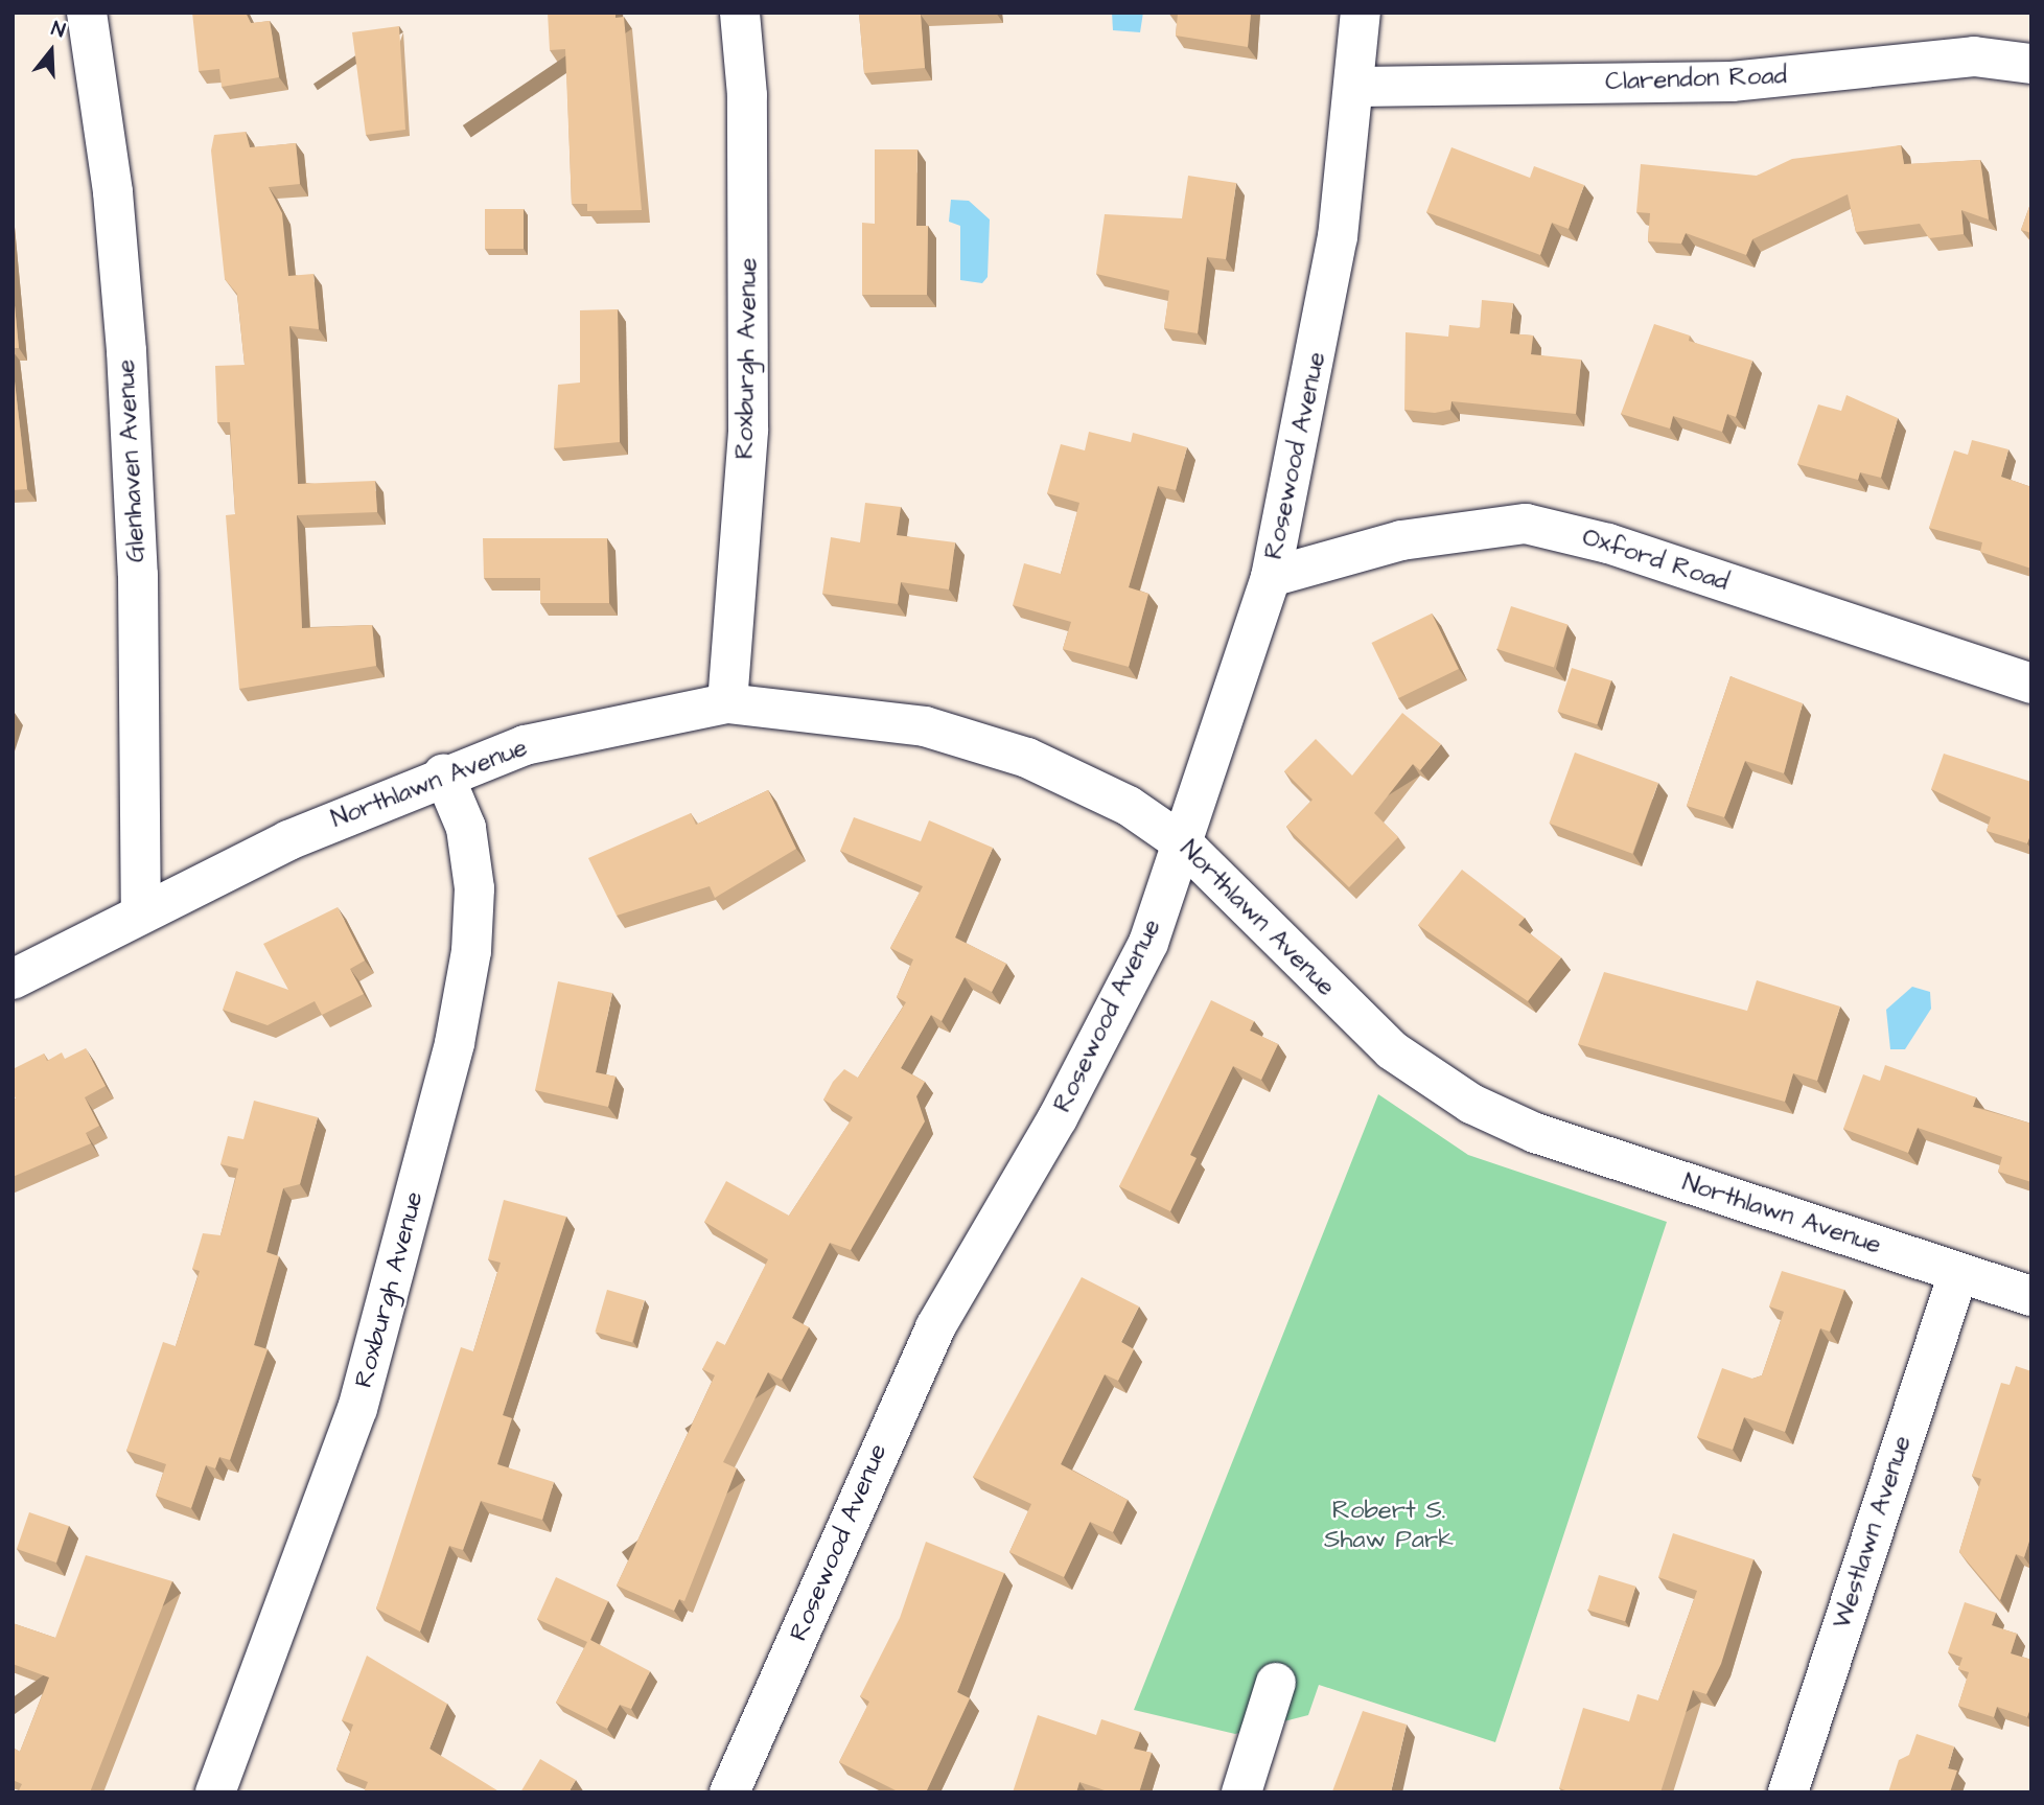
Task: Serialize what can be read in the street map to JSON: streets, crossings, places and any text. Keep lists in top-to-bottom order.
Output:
{
  "streets": {
    "street": [
      "Clarendon Road",
      "Roxburgh Avenue",
      "Rosewood Avenue",
      "Glenhaven Avenue",
      "Oxford Road",
      "Northlawn Avenue",
      "Westlawn Avenue"
    ]
  },
  "crossings": [
    ["Clarendon Road", "Rosewood Avenue"],
    ["Roxburgh Avenue", "Northlawn Avenue"],
    ["Rosewood Avenue", "Oxford Road"],
    ["Rosewood Avenue", "Northlawn Avenue"],
    ["Glenhaven Avenue", "Northlawn Avenue"],
    ["Northlawn Avenue", "Westlawn Avenue"]
  ],
  "parks": ["Robert S. Shaw Park"],
  "north": "top"
}
